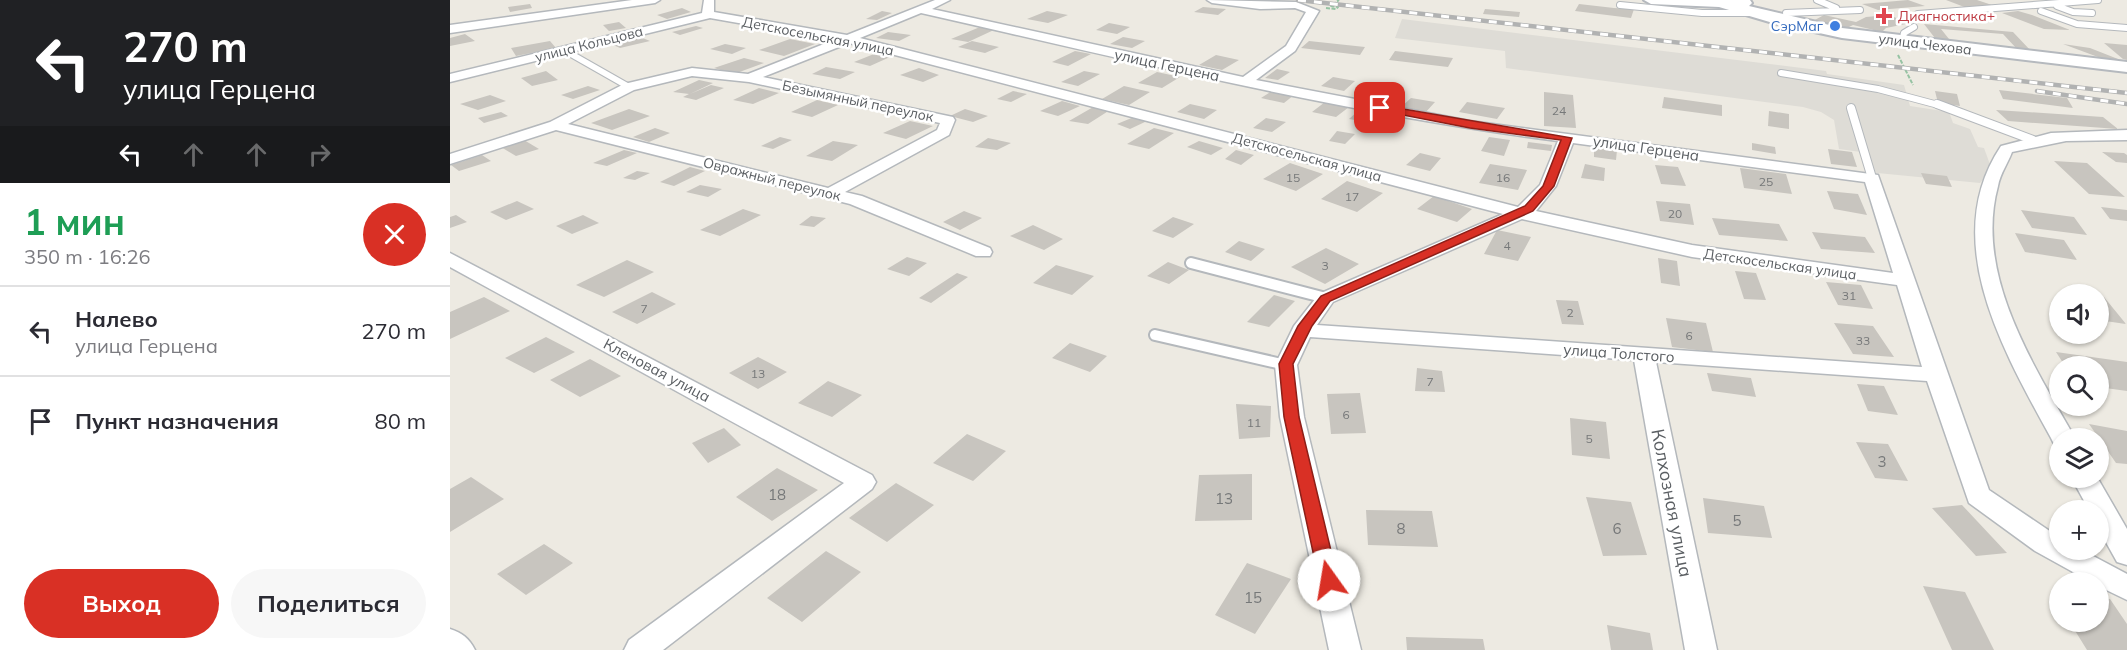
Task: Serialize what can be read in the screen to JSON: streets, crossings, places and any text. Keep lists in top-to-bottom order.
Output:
{
  "streets": {
    "street": [
      "Детскосельская улица",
      "улица Кольцова",
      "улица Чехова",
      "улица Герцена",
      "Безымянный переулок",
      "Овражный переулок",
      "улица Толстого",
      "Кленовая улица",
      "Колхозная улица"
    ]
  },
  "crossings": [
    ["Детскосельская улица", "улица Кольцова"],
    ["Безымянный переулок", "Овражный переулок"],
    ["улица Толстого", "Колхозная улица"]
  ],
  "places": {
    "health": ["Диагностика+"],
    "other": ["СэрМаг"]
  },
  "house_numbers": [
    "24",
    "15",
    "16",
    "25",
    "17",
    "20",
    "4",
    "3",
    "31",
    "7",
    "2",
    "6",
    "33",
    "13",
    "7",
    "6",
    "11",
    "5",
    "3",
    "18",
    "13",
    "5",
    "8",
    "6",
    "15"
  ],
  "page": {
    "turn": ["270 m", "улица Герцена"],
    "heading": ["1 мин", "350 m · 16:26"],
    "map_buttons": ["+", "−"],
    "list": [
      {
        "name": "Налево",
        "note": "улица Герцена",
        "value": "270 m"
      },
      {
        "name": "Пункт назначения",
        "value": "80 m"
      }
    ],
    "buttons": ["Выход", "Поделиться"]
  }
}
